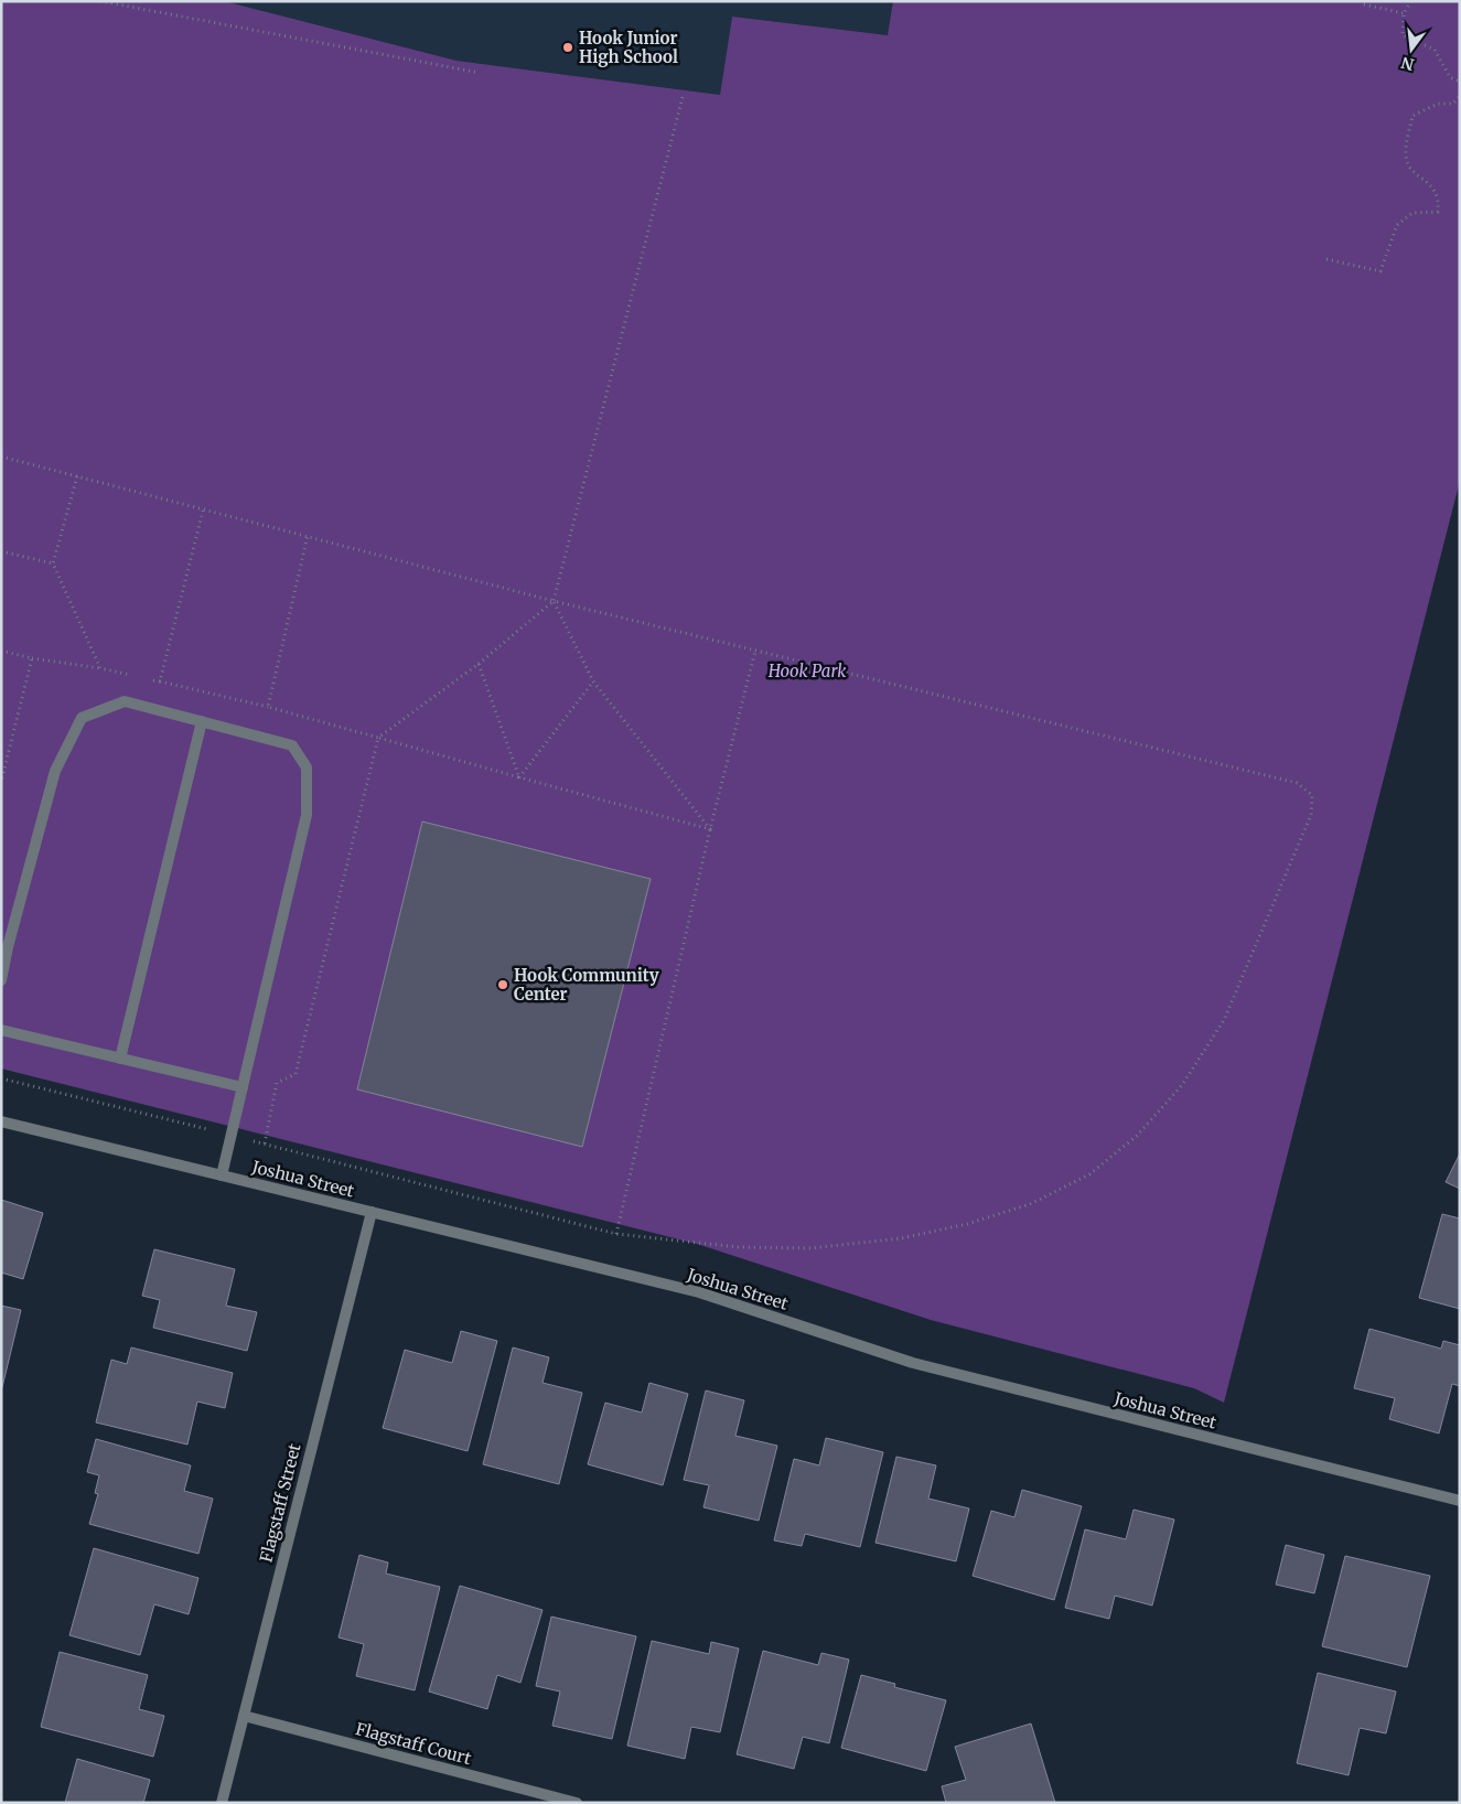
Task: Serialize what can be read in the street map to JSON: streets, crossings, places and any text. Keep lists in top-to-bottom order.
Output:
{
  "streets": {
    "street": ["Joshua Street", "Flagstaff Street", "Flagstaff Court"]
  },
  "crossings": [
    ["Joshua Street", "Flagstaff Street"],
    ["Flagstaff Street", "Flagstaff Court"]
  ],
  "parks": ["Hook Park"],
  "places": ["Hook Junior High School", "Hook Community Center"],
  "north": "bottom"
}
